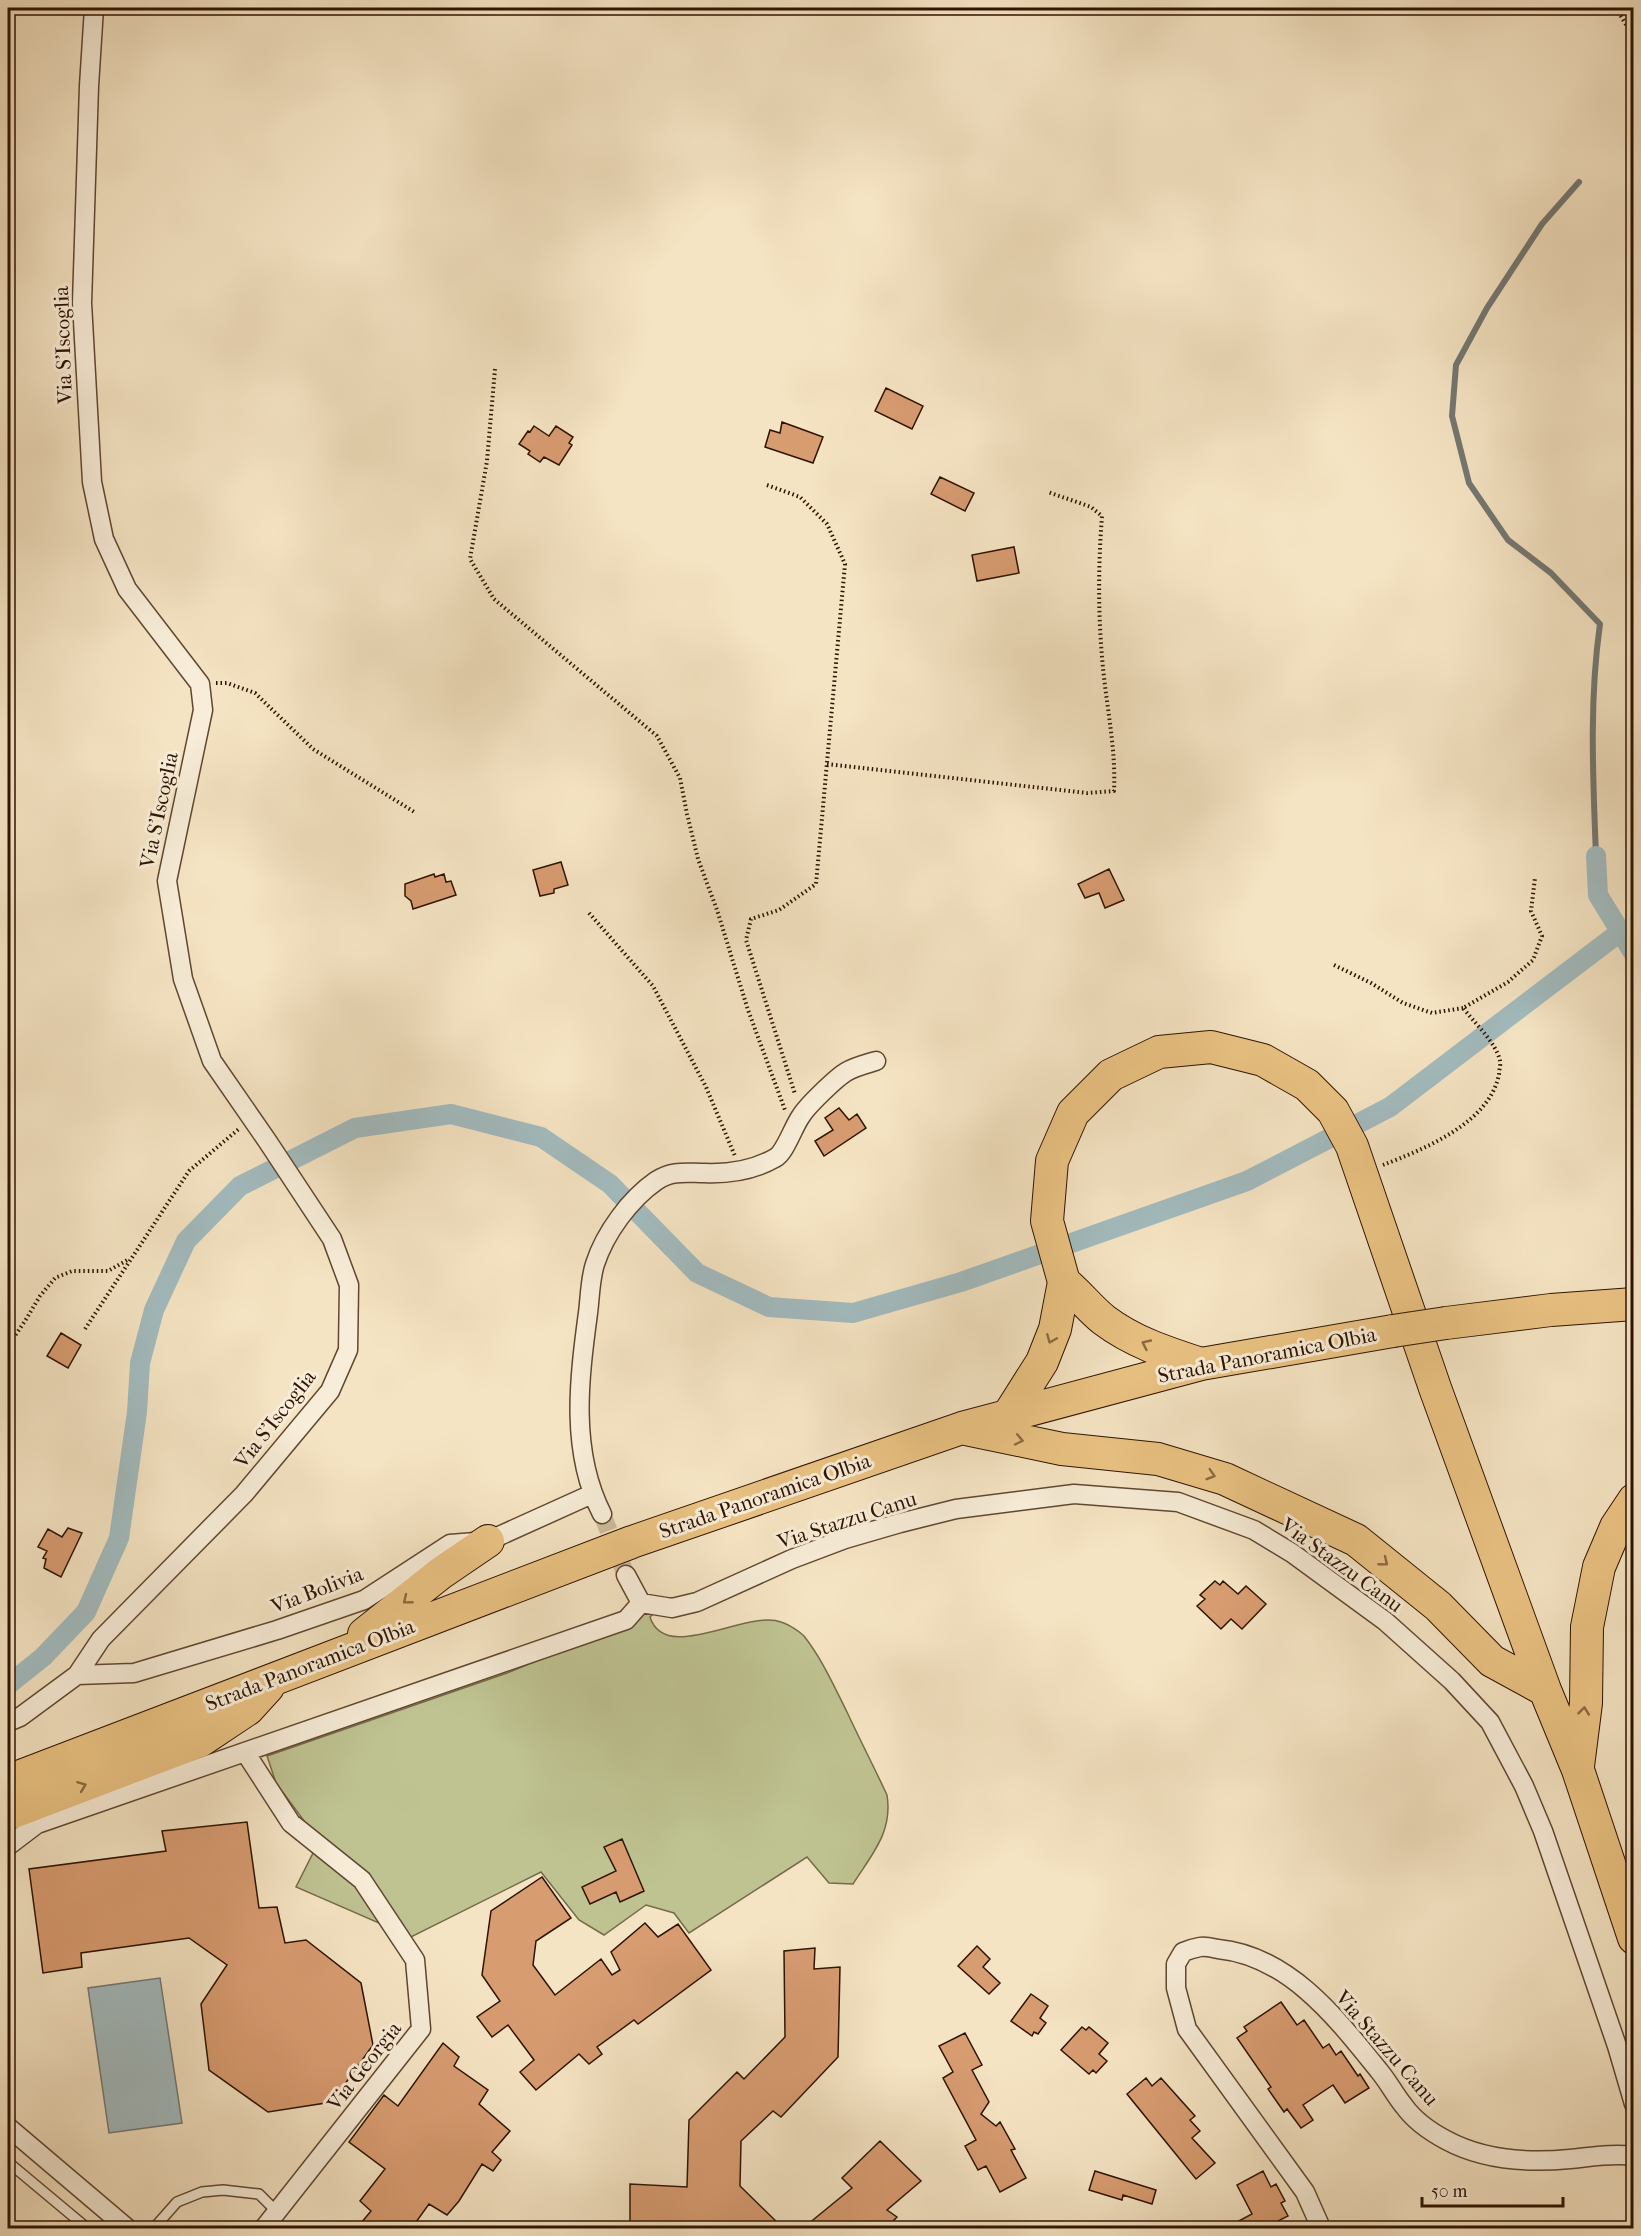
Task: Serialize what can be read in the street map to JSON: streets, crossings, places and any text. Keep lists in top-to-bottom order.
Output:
{
  "streets": {
    "highway": ["Strada Panoramica Olbia"],
    "street": [
      "Via S'Iscoglia",
      "Via Stazzu Canu",
      "Via Bolivia",
      "Via Georgia"
    ]
  },
  "crossings": [
    ["Via S'Iscoglia", "Via Bolivia"]
  ],
  "scale_bar": "50 m"
}
